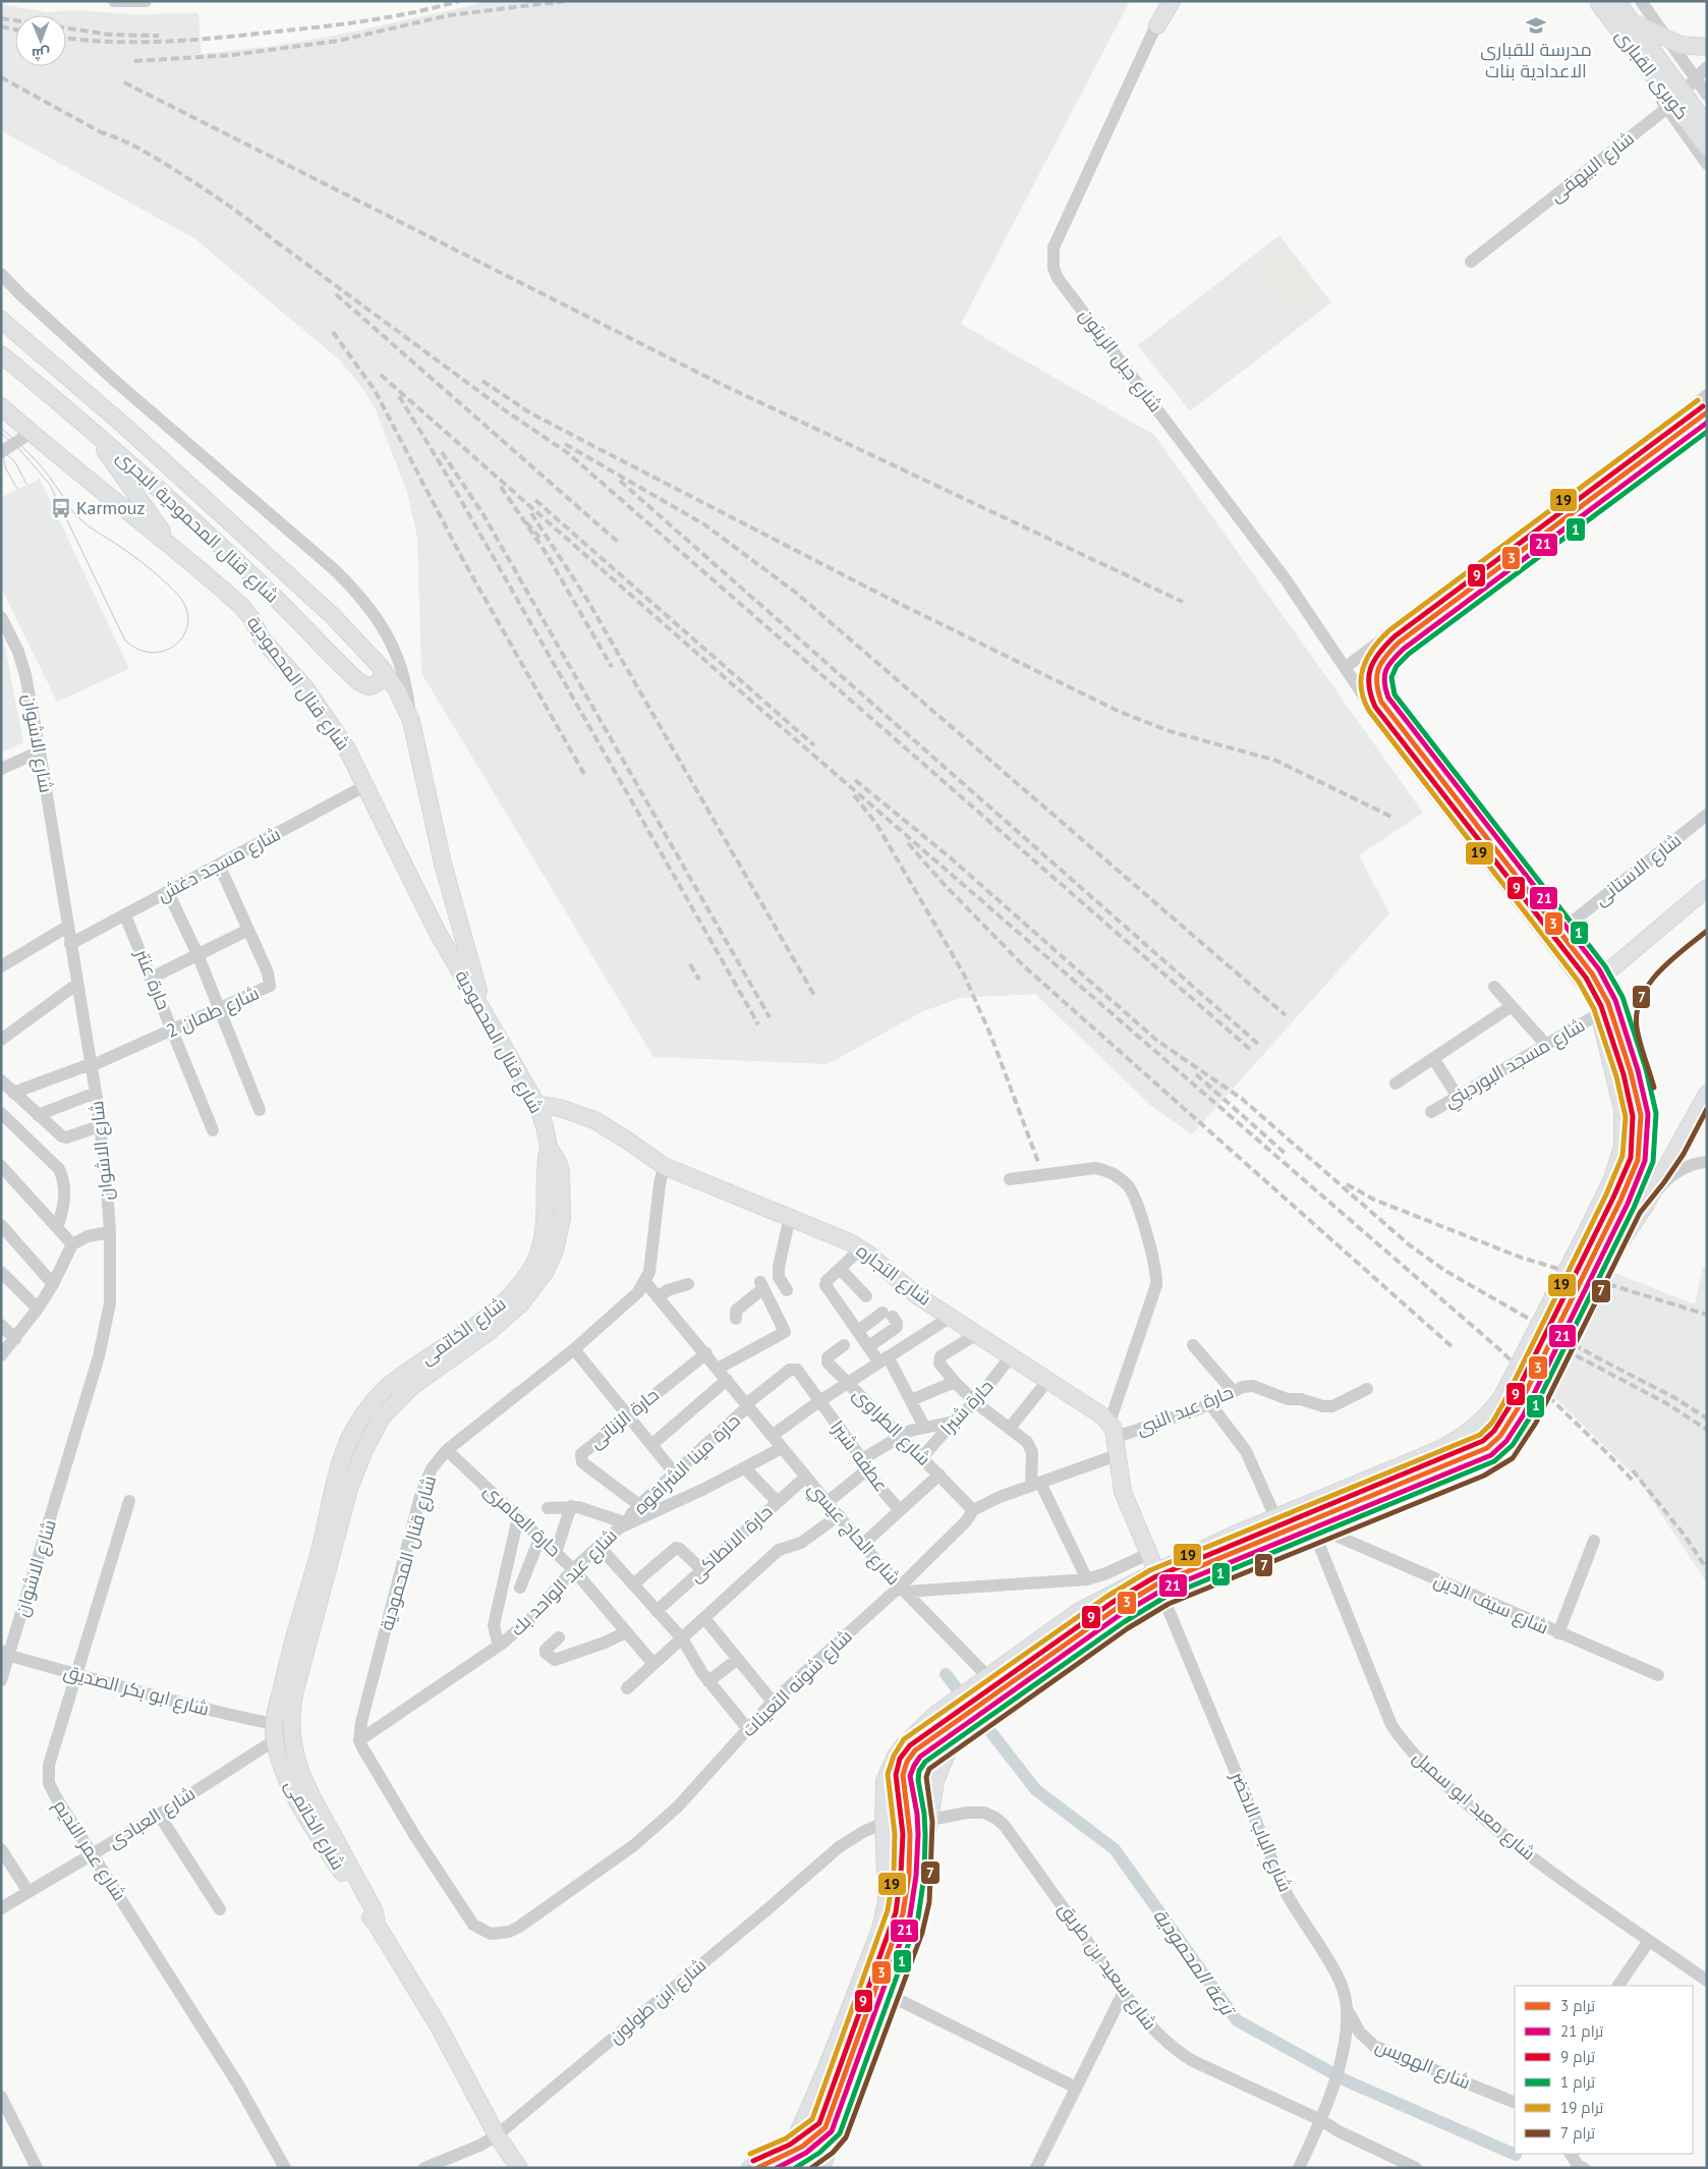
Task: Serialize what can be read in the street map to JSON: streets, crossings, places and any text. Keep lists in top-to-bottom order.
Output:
{
  "streets": {
    "main road": [
      "كوبرى القبارى",
      "شارع قنال المحمودية البحرى",
      "شارع قنال المحمودية",
      "شارع التجاره",
      "شارع الخاتمى"
    ],
    "street": [
      "شارع البيهقى",
      "شارع جبل الزيتون",
      "شارع الاشوان",
      "شارع مسجد دغش",
      "شارع الاستانى",
      "حارة عنتر",
      "شارع طمان 2",
      "شارع مسجد البورديني",
      "حارة شبرا",
      "حارة عبد النبى",
      "حارة الزناتى",
      "شارع الطراوى",
      "عطفه شبرا",
      "حارة مينا الشراقوه",
      "حارة العامرى",
      "شارع الحاج عيسي",
      "حارة الانطاكى",
      "شارع عبد الواحد بك",
      "شارع سيف الدين",
      "شارع شونه التعينات",
      "شارع ابو بكر الصديق",
      "شارع معبد ابو سمبل",
      "شارع العبادى",
      "شارع الباب الاخضر",
      "شارع عمر النديم",
      "شارع سعيد بن طريق",
      "شارع ابن طولون",
      "شارع الهويس"
    ]
  },
  "crossings": [
    ["شارع جبل الزيتون", "شارع مسجد البورديني"],
    ["شارع قنال المحمودية البحرى", "شارع قنال المحمودية"],
    ["شارع قنال المحمودية", "شارع مسجد دغش"],
    ["شارع قنال المحمودية", "شارع التجاره"],
    ["شارع قنال المحمودية", "شارع الخاتمى"],
    ["شارع قنال المحمودية", "حارة العامرى"],
    ["شارع قنال المحمودية", "شارع الحاج عيسي"],
    ["شارع قنال المحمودية", "شارع عبد الواحد بك"],
    ["شارع قنال المحمودية", "شارع شونه التعينات"],
    ["شارع الاشوان", "شارع مسجد دغش"],
    ["شارع الاشوان", "شارع طمان 2"],
    ["شارع الاشوان", "شارع ابو بكر الصديق"],
    ["شارع مسجد دغش", "حارة عنتر"],
    ["شارع مسجد دغش", "شارع طمان 2"],
    ["حارة عنتر", "شارع طمان 2"],
    ["شارع التجاره", "حارة شبرا"],
    ["شارع التجاره", "حارة عبد النبى"],
    ["شارع الخاتمى", "شارع ابو بكر الصديق"],
    ["شارع الخاتمى", "شارع العبادى"],
    ["شارع الخاتمى", "شارع ابن طولون"],
    ["حارة شبرا", "شارع الطراوى"],
    ["حارة الزناتى", "حارة مينا الشراقوه"],
    ["حارة الزناتى", "شارع الحاج عيسي"],
    ["شارع الطراوى", "شارع شونه التعينات"],
    ["عطفه شبرا", "حارة مينا الشراقوه"],
    ["عطفه شبرا", "شارع الحاج عيسي"],
    ["حارة مينا الشراقوه", "شارع الحاج عيسي"],
    ["حارة مينا الشراقوه", "شارع عبد الواحد بك"],
    ["حارة العامرى", "شارع عبد الواحد بك"],
    ["شارع الحاج عيسي", "حارة الانطاكى"],
    ["شارع الحاج عيسي", "شارع عبد الواحد بك"],
    ["شارع الحاج عيسي", "شارع شونه التعينات"],
    ["شارع عبد الواحد بك", "شارع شونه التعينات"],
    ["شارع سيف الدين", "شارع معبد ابو سمبل"],
    ["شارع ابو بكر الصديق", "شارع العبادى"],
    ["شارع ابو بكر الصديق", "شارع عمر النديم"],
    ["شارع العبادى", "شارع عمر النديم"],
    ["شارع الباب الاخضر", "شارع سعيد بن طريق"],
    ["شارع الباب الاخضر", "شارع الهويس"],
    ["شارع سعيد بن طريق", "شارع ابن طولون"]
  ],
  "water": ["ترعة المحمودية"],
  "places": {
    "school or university": ["مدرسة للقبارى الاعدادية بنات"],
    "bus stop": ["Karmouz"]
  },
  "lines": [
    "tram line 19",
    "tram line 9",
    "tram line 3",
    "tram line 21",
    "tram line 1",
    "tram line 7"
  ],
  "legend": [
    "ترام 3",
    "ترام 21",
    "ترام 9",
    "ترام 1",
    "ترام 19",
    "ترام 7"
  ],
  "north": "bottom"
}
